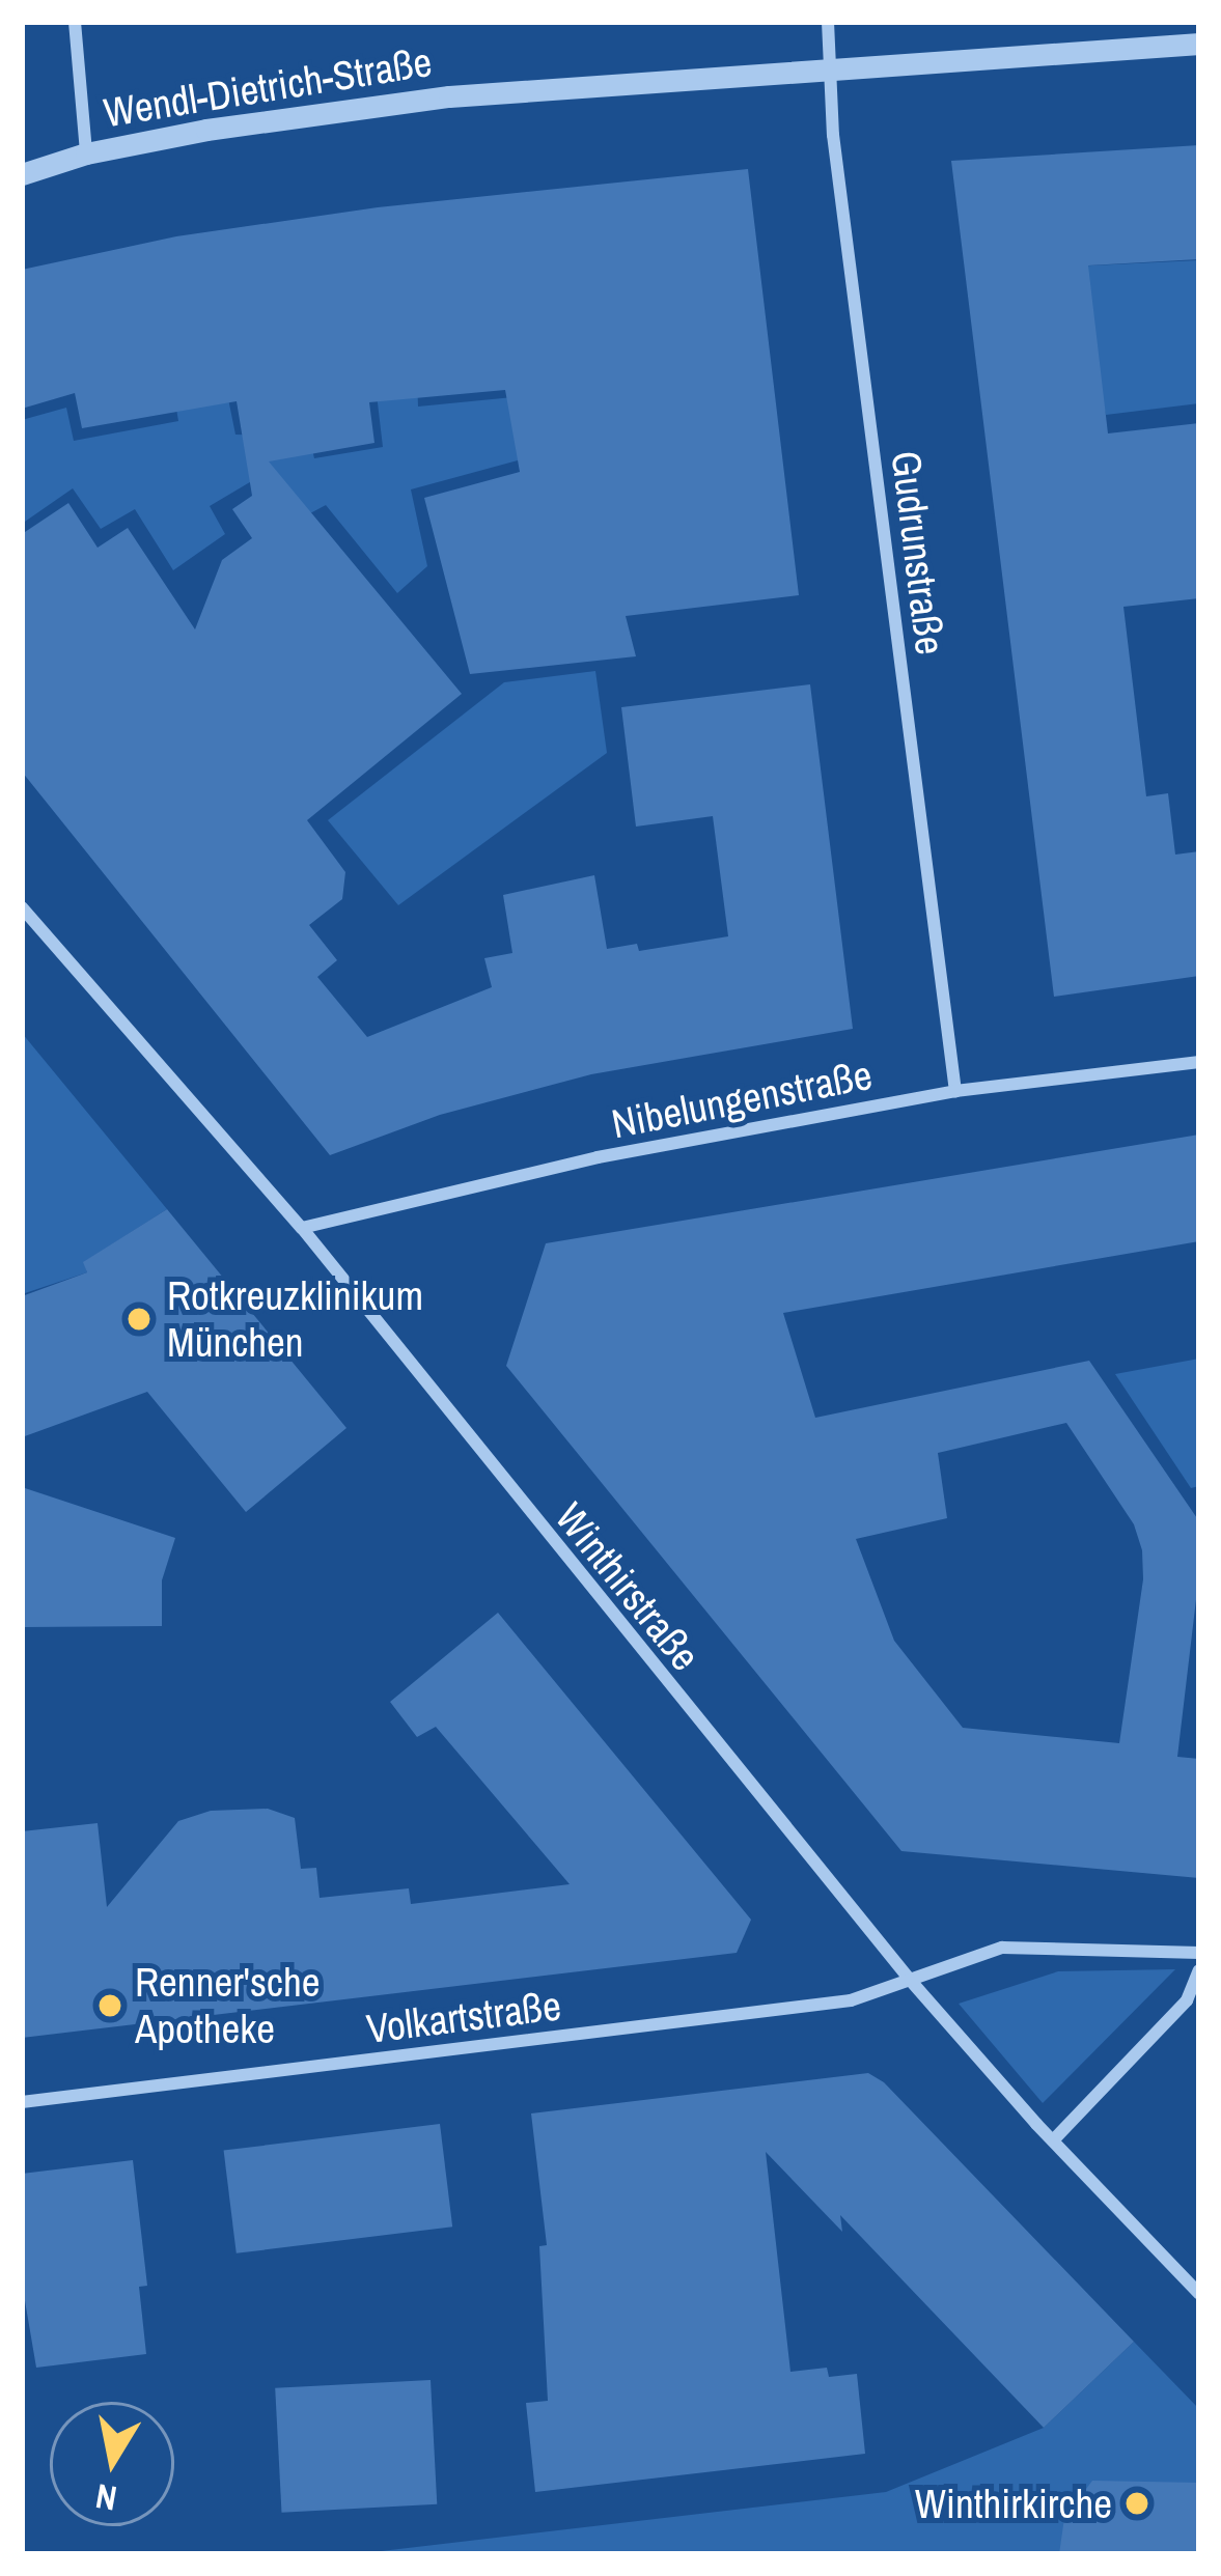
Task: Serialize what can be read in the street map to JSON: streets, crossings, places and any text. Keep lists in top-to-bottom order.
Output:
{
  "streets": {
    "street": [
      "Wendl-Dietrich-Straße",
      "Gudrunstraße",
      "Nibelungenstraße",
      "Winthirstraße",
      "Volkartstraße"
    ]
  },
  "crossings": [
    ["Wendl-Dietrich-Straße", "Gudrunstraße"],
    ["Gudrunstraße", "Nibelungenstraße"],
    ["Nibelungenstraße", "Winthirstraße"],
    ["Winthirstraße", "Volkartstraße"]
  ],
  "places": ["Rotkreuzklinikum München", "Renner'sche Apotheke", "Winthirkirche"],
  "north": "bottom"
}
